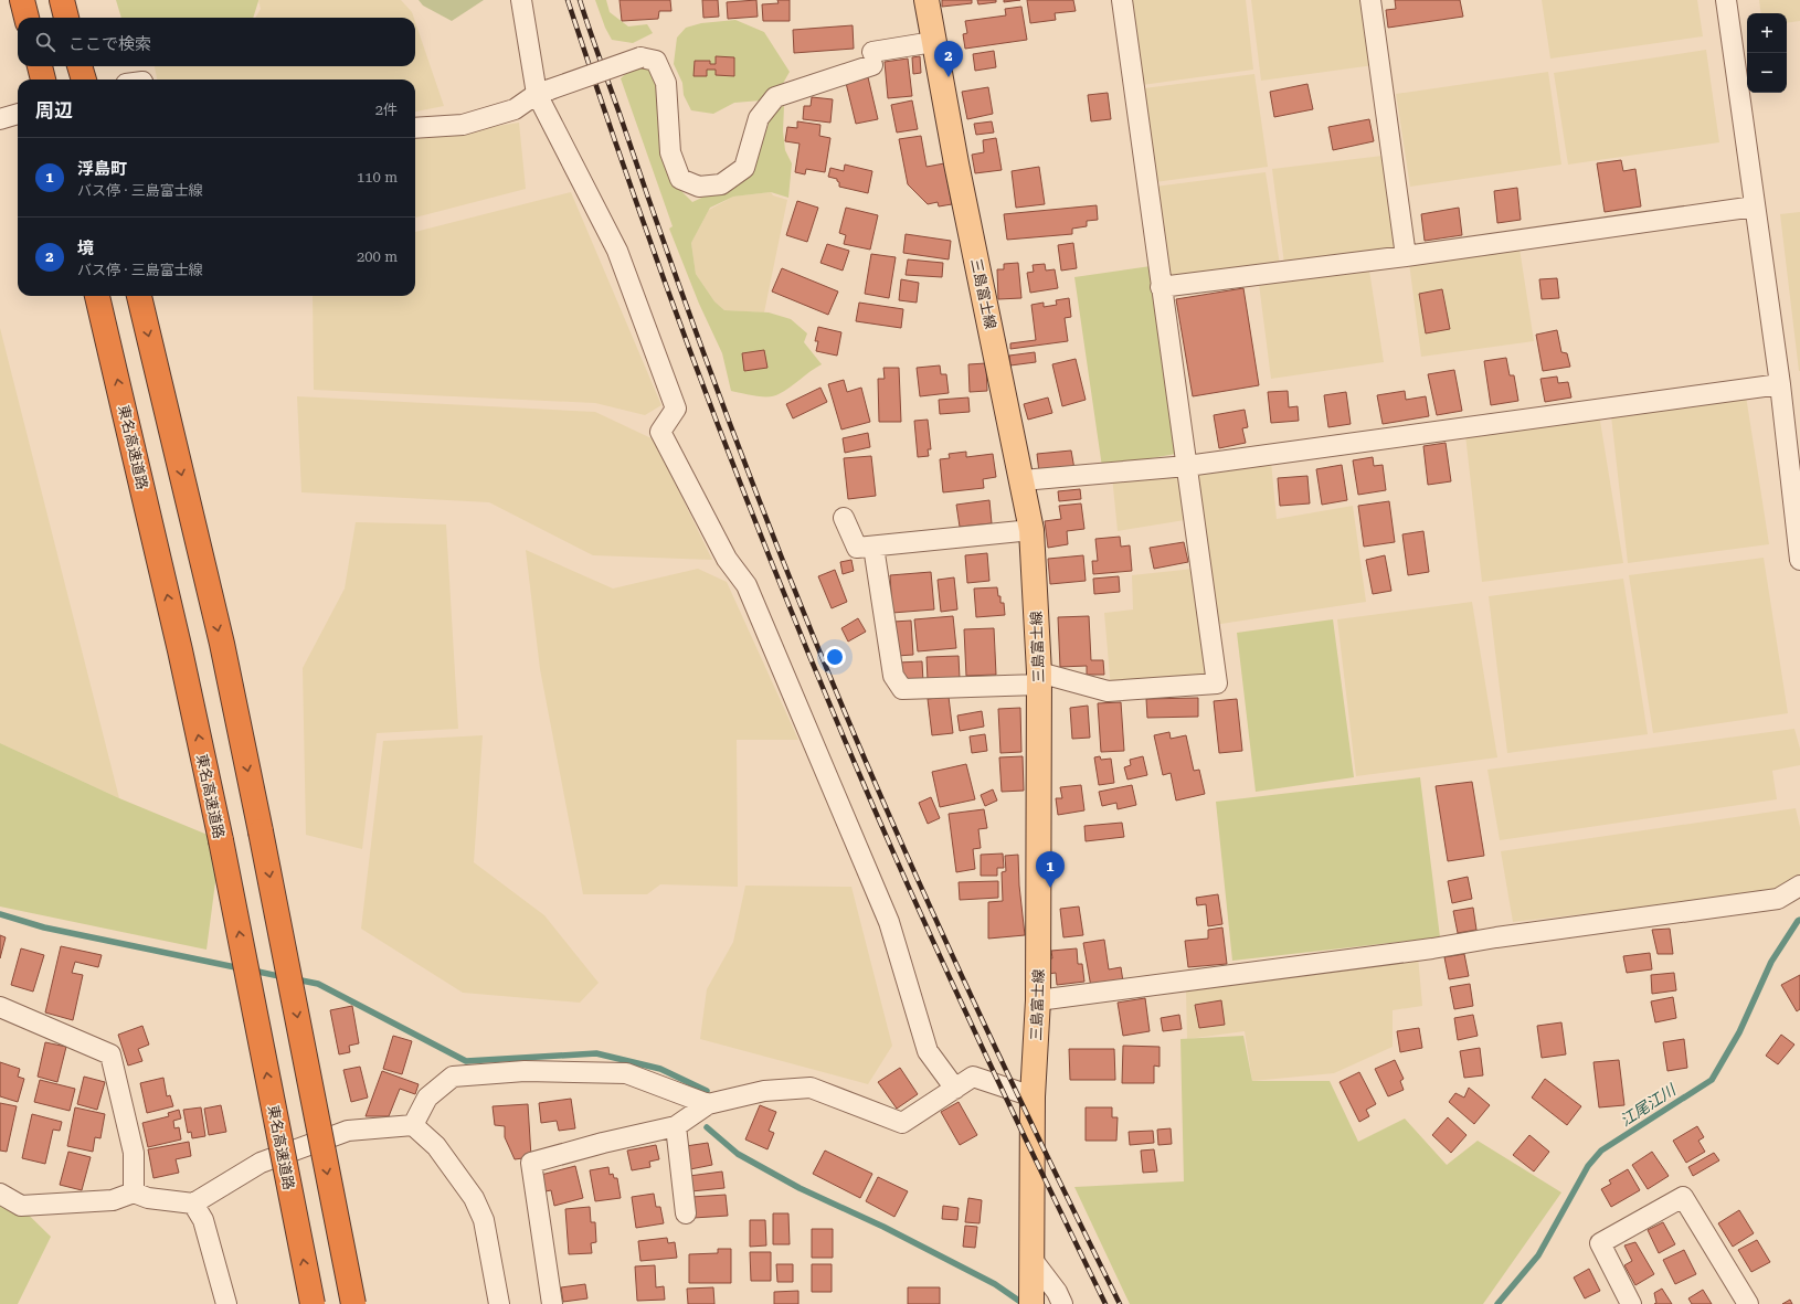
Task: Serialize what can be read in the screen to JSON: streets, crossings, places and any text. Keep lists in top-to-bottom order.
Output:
{
  "streets": {
    "highway": ["東名高速道路"],
    "main road": ["三島富士線"]
  },
  "water": ["江尾江川"],
  "page": {
    "map_buttons": ["+", "−"],
    "search": "ここで検索",
    "pins": ["2", "1"],
    "heading": ["周辺", "2件"],
    "list": [
      {
        "mark": "1",
        "name": "浮島町",
        "note": "バス停 · 三島富士線",
        "value": "110 m"
      },
      {
        "mark": "2",
        "name": "境",
        "note": "バス停 · 三島富士線",
        "value": "200 m"
      }
    ]
  }
}
